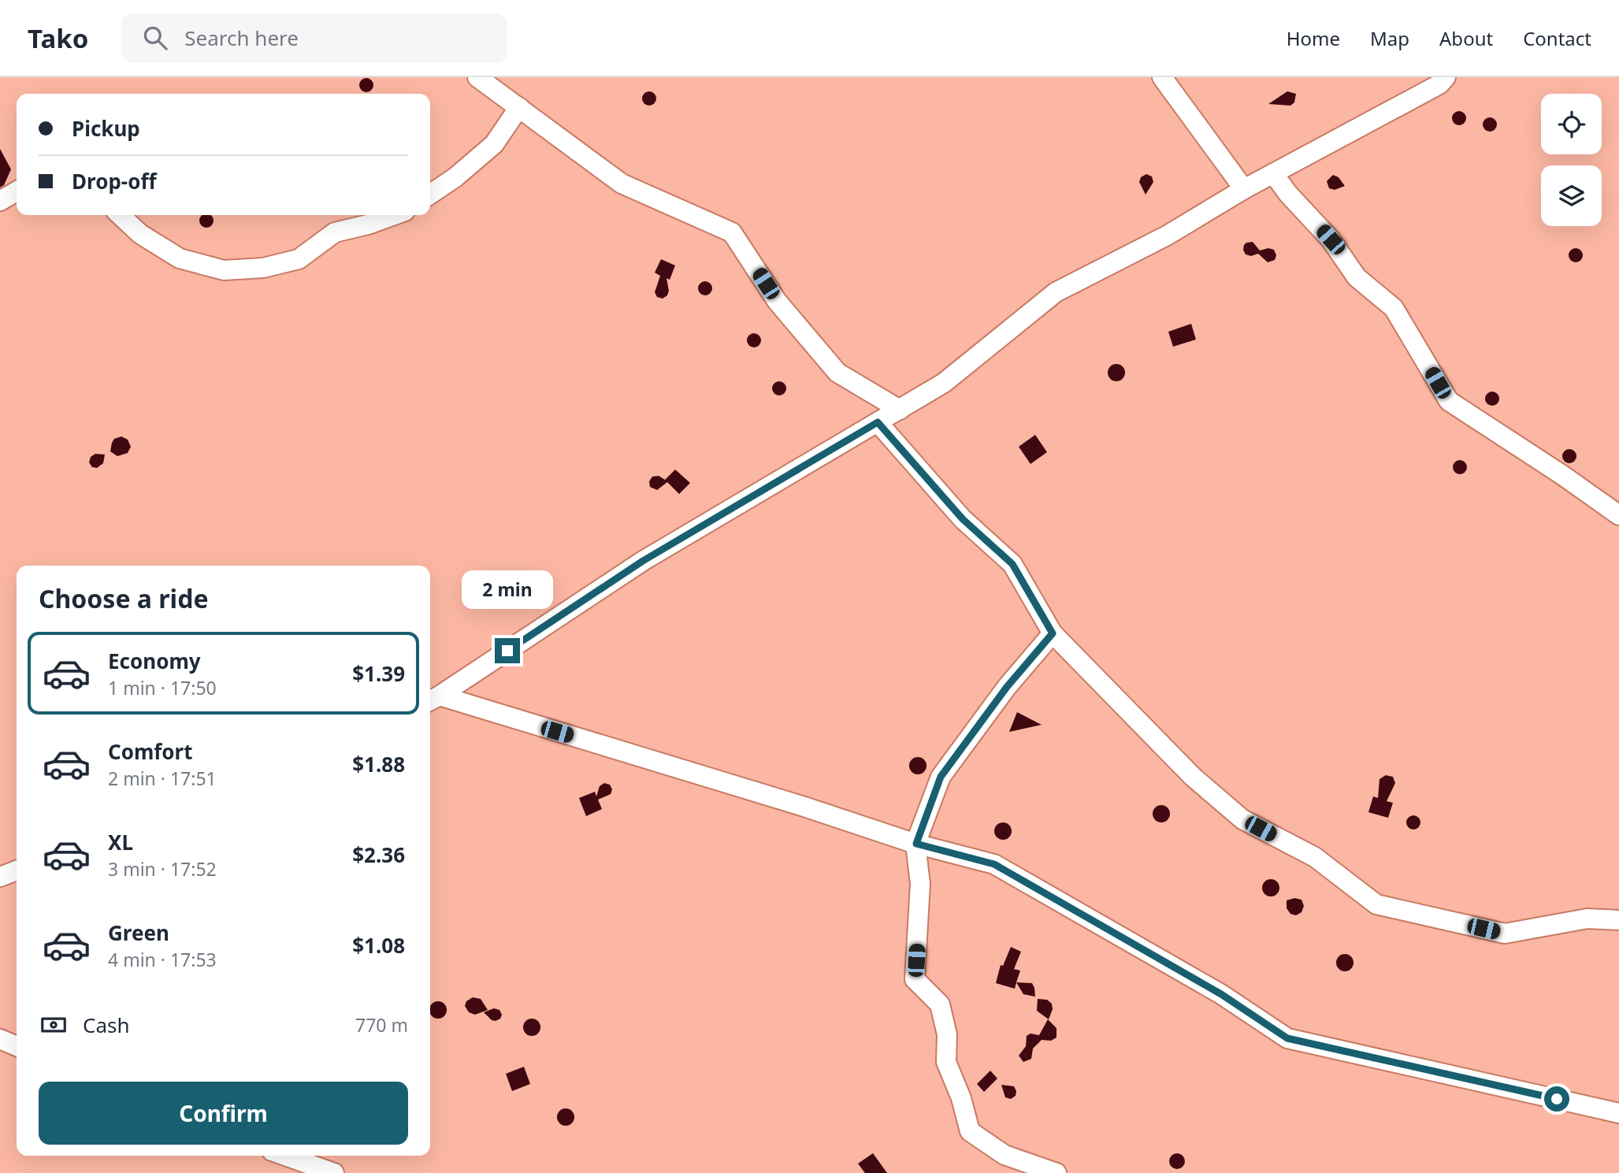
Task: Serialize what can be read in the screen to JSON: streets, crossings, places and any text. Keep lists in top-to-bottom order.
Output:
{
  "page": {
    "header": "Tako",
    "search": "Search here",
    "nav": [
      "Home",
      "Map",
      "About",
      "Contact"
    ],
    "banner": ["Pickup", "Drop-off"],
    "heading": "Choose a ride",
    "bubble": "2 min",
    "list": [
      {
        "name": "Economy",
        "note": "1 min · 17:50",
        "value": "$1.39"
      },
      {
        "name": "Comfort",
        "note": "2 min · 17:51",
        "value": "$1.88"
      },
      {
        "name": "XL",
        "note": "3 min · 17:52",
        "value": "$2.36"
      },
      {
        "name": "Green",
        "note": "4 min · 17:53",
        "value": "$1.08"
      }
    ],
    "pay": ["Cash", "770 m"],
    "buttons": "Confirm"
  }
}
